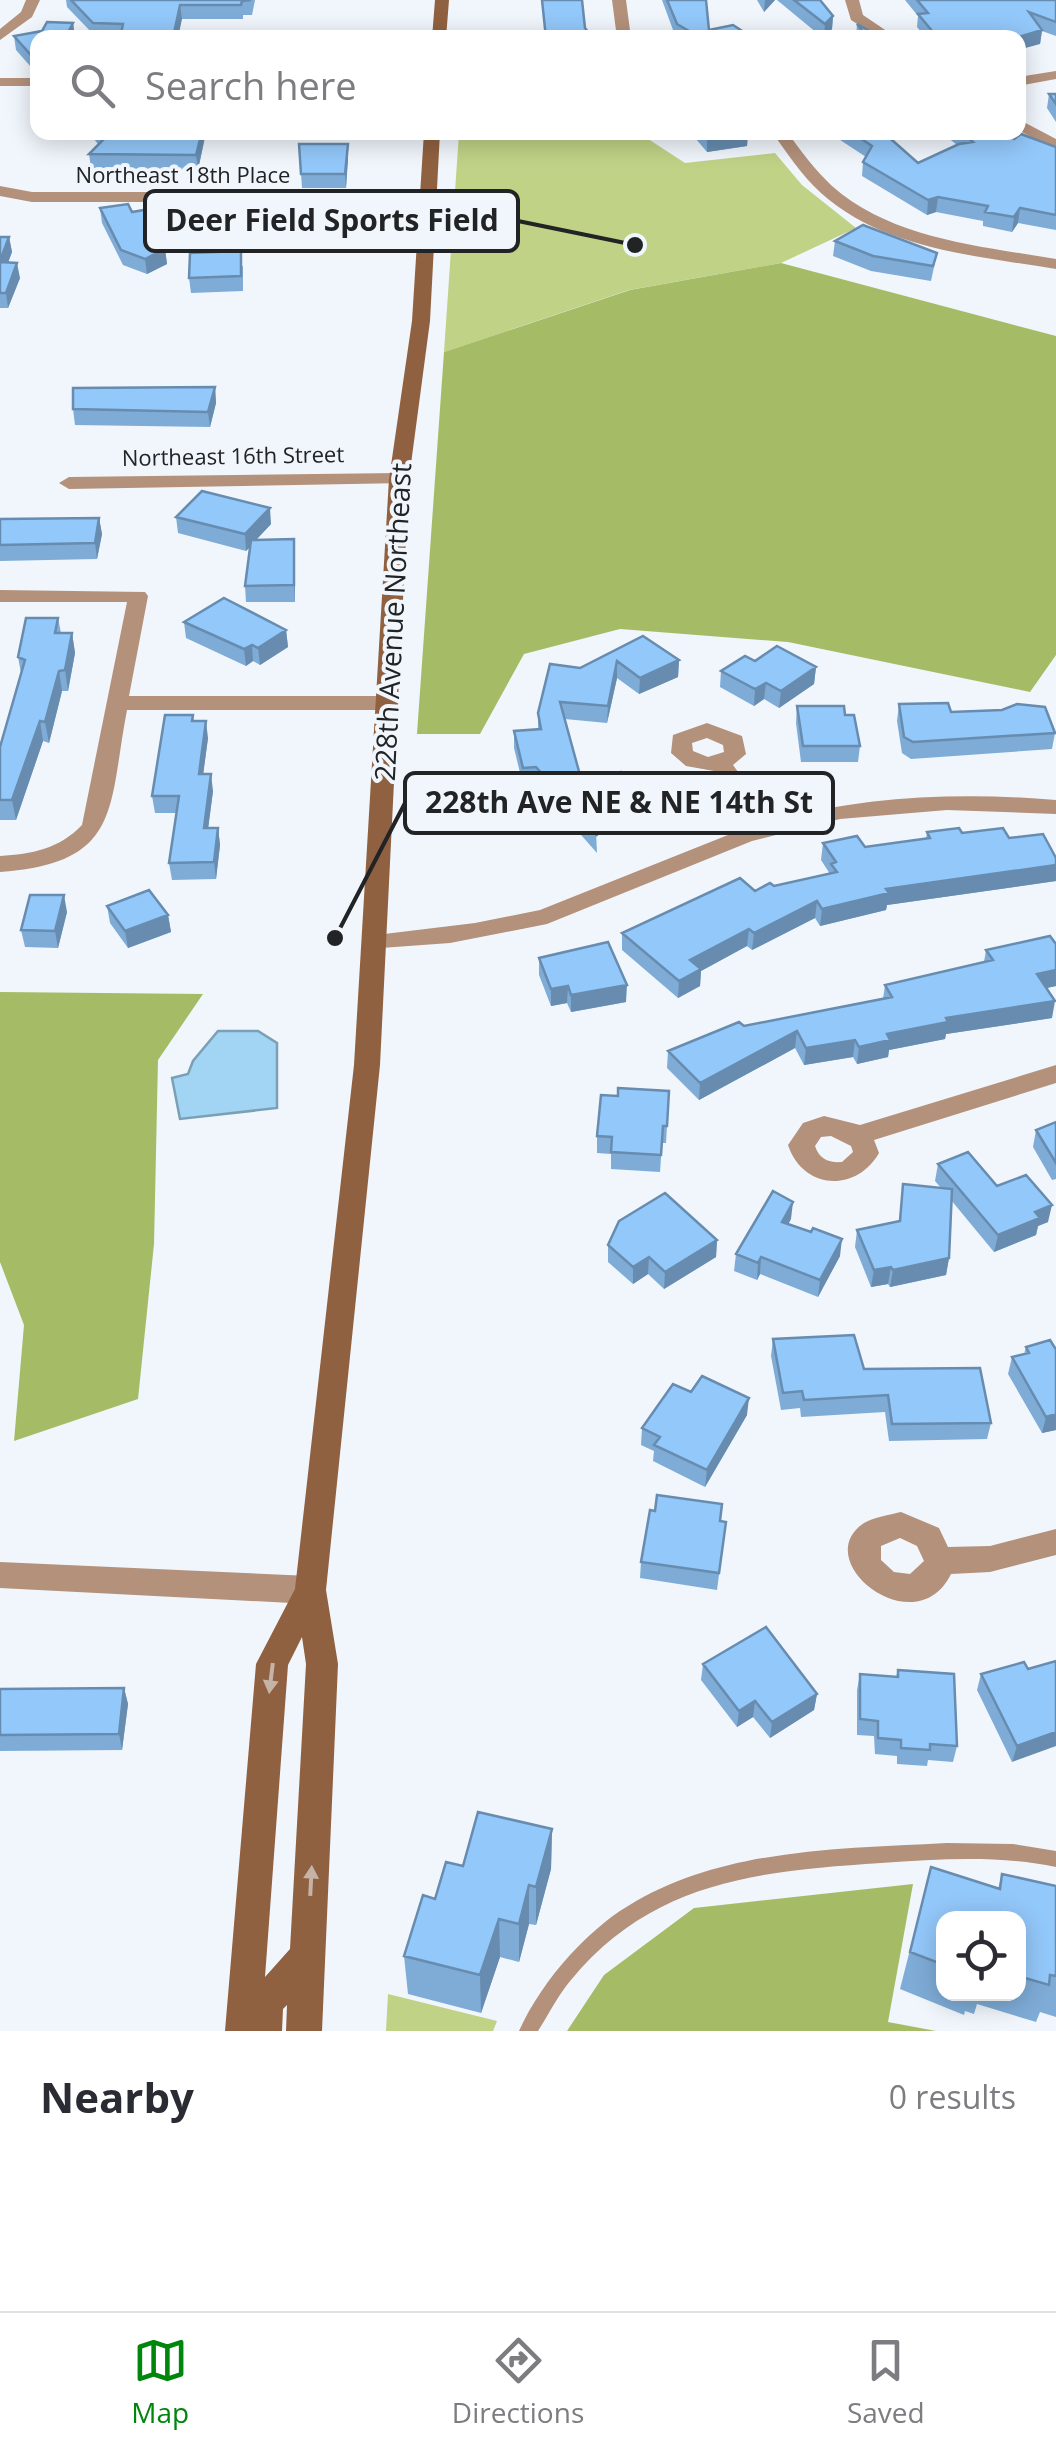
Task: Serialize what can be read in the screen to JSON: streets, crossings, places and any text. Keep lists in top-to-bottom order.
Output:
{
  "streets": {
    "main road": ["228th Avenue Northeast"],
    "street": ["Northeast 18th Place", "Northeast 16th Street"]
  },
  "crossings": [
    ["Northeast 18th Place", "228th Avenue Northeast"],
    ["Northeast 16th Street", "228th Avenue Northeast"]
  ],
  "places": ["Deer Field Sports Field", "228th Ave NE & NE 14th St"],
  "page": {
    "search": "Search here",
    "heading": ["Nearby", "0 results"],
    "nav": ["Map", "Directions", "Saved"]
  }
}
